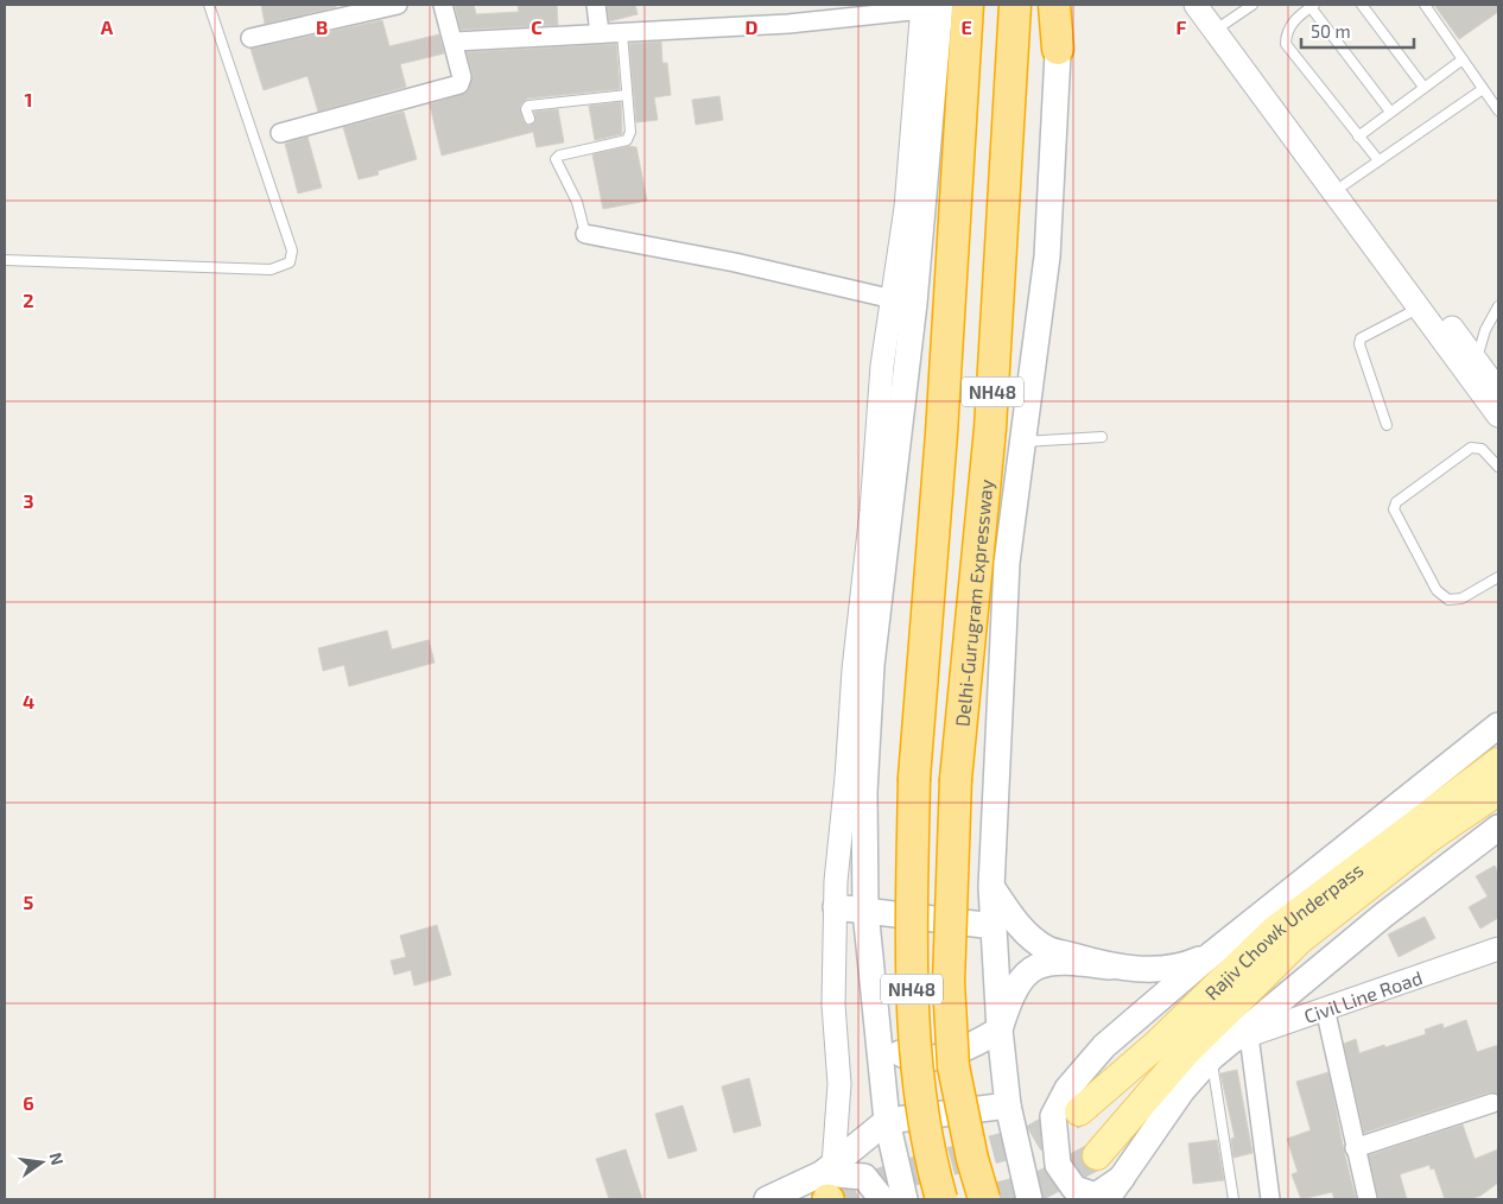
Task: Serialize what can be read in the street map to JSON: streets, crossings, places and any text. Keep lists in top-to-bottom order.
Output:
{
  "streets": {
    "highway": ["NH48", "Delhi-Gurugram Expressway"],
    "main road": ["Rajiv Chowk Underpass"],
    "street": ["Civil Line Road"]
  },
  "scale_bar": "50 m",
  "north": "right",
  "grid": {
    "columns": [
      "A",
      "B",
      "C",
      "D",
      "E",
      "F"
    ],
    "rows": [
      "1",
      "2",
      "3",
      "4",
      "5",
      "6"
    ]
  }
}
